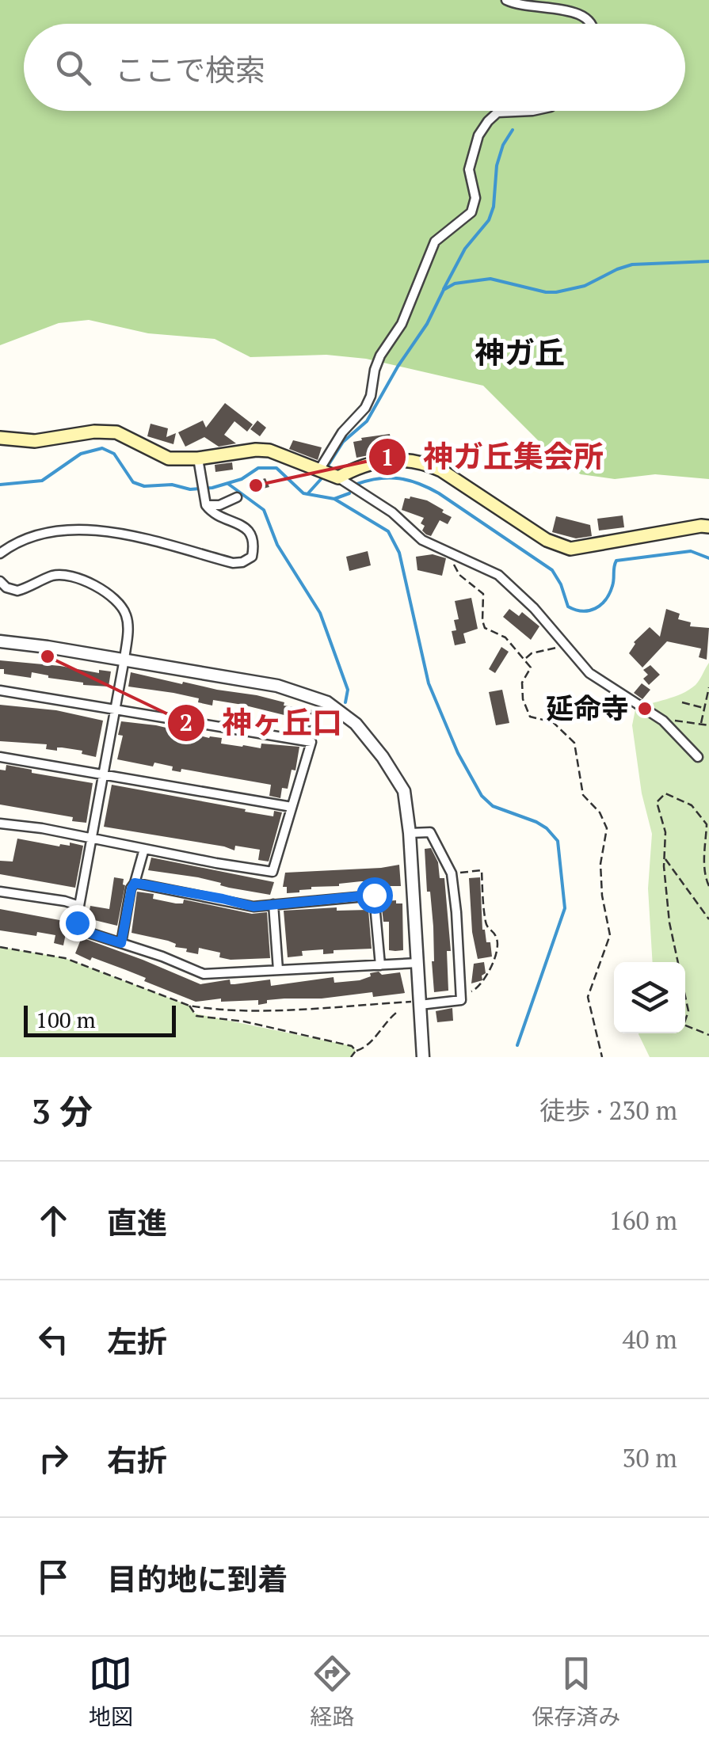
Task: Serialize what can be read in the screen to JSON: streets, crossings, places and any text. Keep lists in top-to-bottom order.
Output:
{
  "districts": ["神ガ丘"],
  "places": ["神ガ丘集会所", "神ヶ丘口", "延命寺"],
  "scale_bar": "100 m",
  "page": {
    "search": "ここで検索",
    "scale": "100 m",
    "heading": ["3 分", "徒歩 · 230 m"],
    "list": [
      ["直進", "160 m"],
      ["左折", "40 m"],
      ["右折", "30 m"],
      "目的地に到着"
    ],
    "nav": ["地図", "経路", "保存済み"]
  }
}
